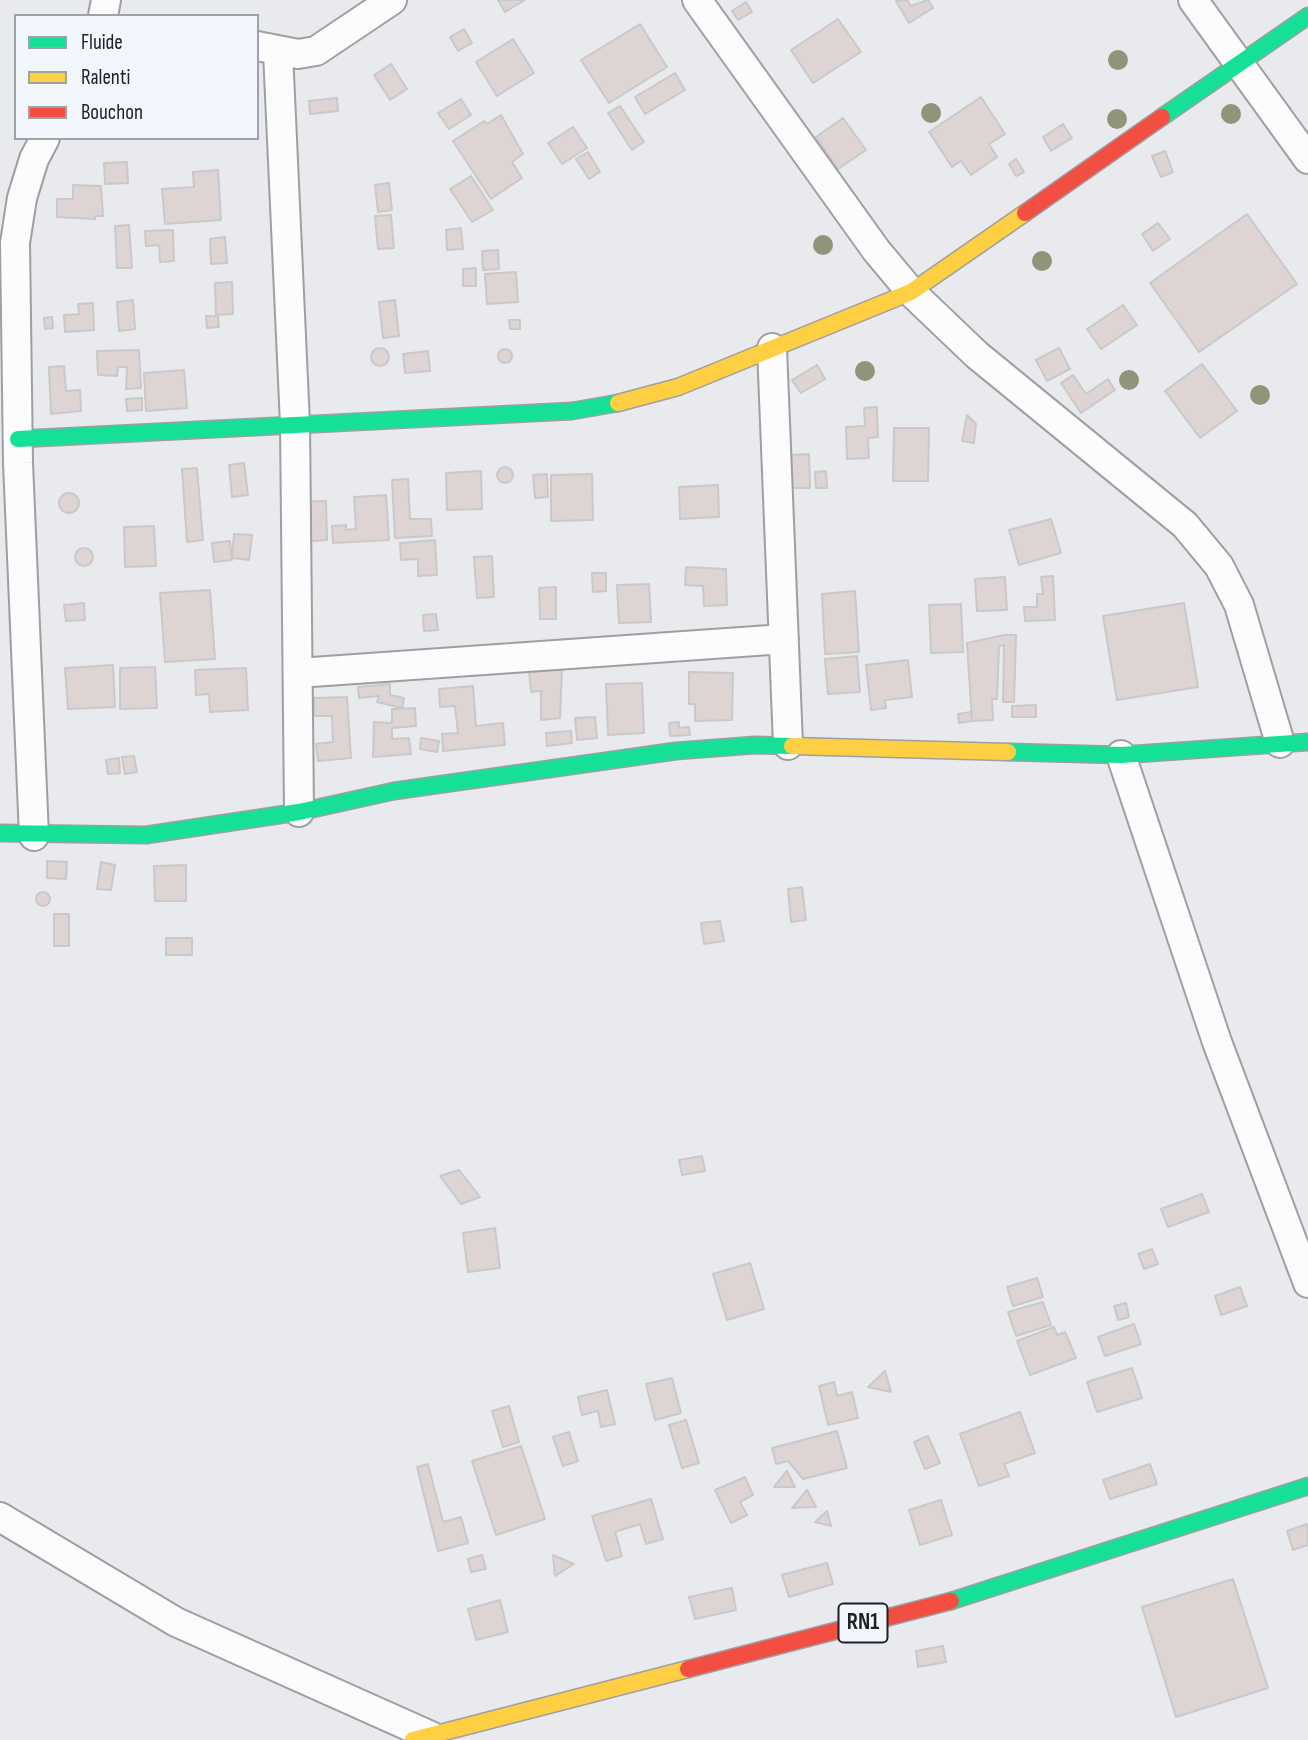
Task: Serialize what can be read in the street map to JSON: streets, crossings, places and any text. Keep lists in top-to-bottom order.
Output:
{
  "streets": {
    "main road": ["RN1"]
  },
  "legend": ["Fluide", "Ralenti", "Bouchon"]
}
